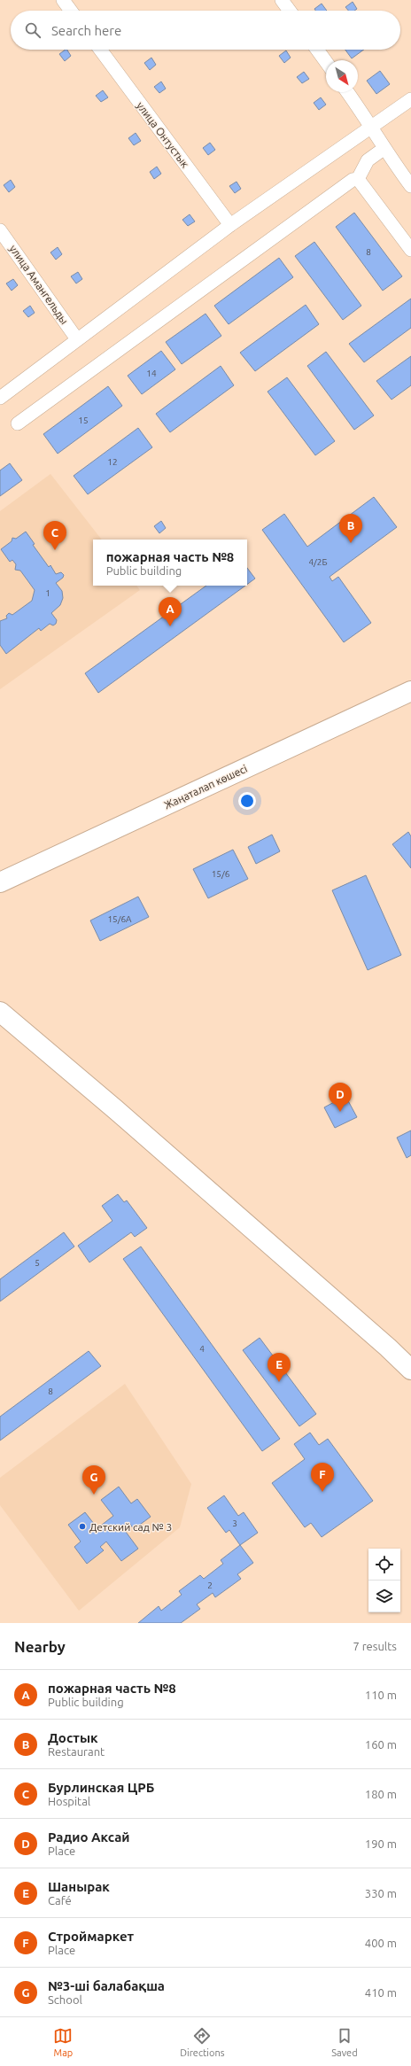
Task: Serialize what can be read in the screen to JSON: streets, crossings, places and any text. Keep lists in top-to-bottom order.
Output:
{
  "streets": {
    "main road": ["Жаңаталап көшесі"],
    "street": ["улица Онтустык", "улица Амангельды"]
  },
  "places": ["Детский сад № 3"],
  "house_numbers": [
    "8",
    "14",
    "15",
    "12",
    "4/2Б",
    "1",
    "15/6",
    "15/6А",
    "5",
    "4",
    "8",
    "3",
    "2"
  ],
  "north": "bottom right",
  "page": {
    "search": "Search here",
    "pins": [
      "B",
      "C",
      "A",
      "D",
      "E",
      "F",
      "G"
    ],
    "popup": ["пожарная часть №8", "Public building"],
    "heading": ["Nearby", "7 results"],
    "list": [
      {
        "mark": "A",
        "name": "пожарная часть №8",
        "note": "Public building",
        "value": "110 m"
      },
      {
        "mark": "B",
        "name": "Достык",
        "note": "Restaurant",
        "value": "160 m"
      },
      {
        "mark": "C",
        "name": "Бурлинская ЦРБ",
        "note": "Hospital",
        "value": "180 m"
      },
      {
        "mark": "D",
        "name": "Радио Аксай",
        "note": "Place",
        "value": "190 m"
      },
      {
        "mark": "E",
        "name": "Шанырак",
        "note": "Café",
        "value": "330 m"
      },
      {
        "mark": "F",
        "name": "Строймаркет",
        "note": "Place",
        "value": "400 m"
      },
      {
        "mark": "G",
        "name": "№3-ші балабақша",
        "note": "School",
        "value": "410 m"
      }
    ],
    "nav": ["Map", "Directions", "Saved"]
  }
}
